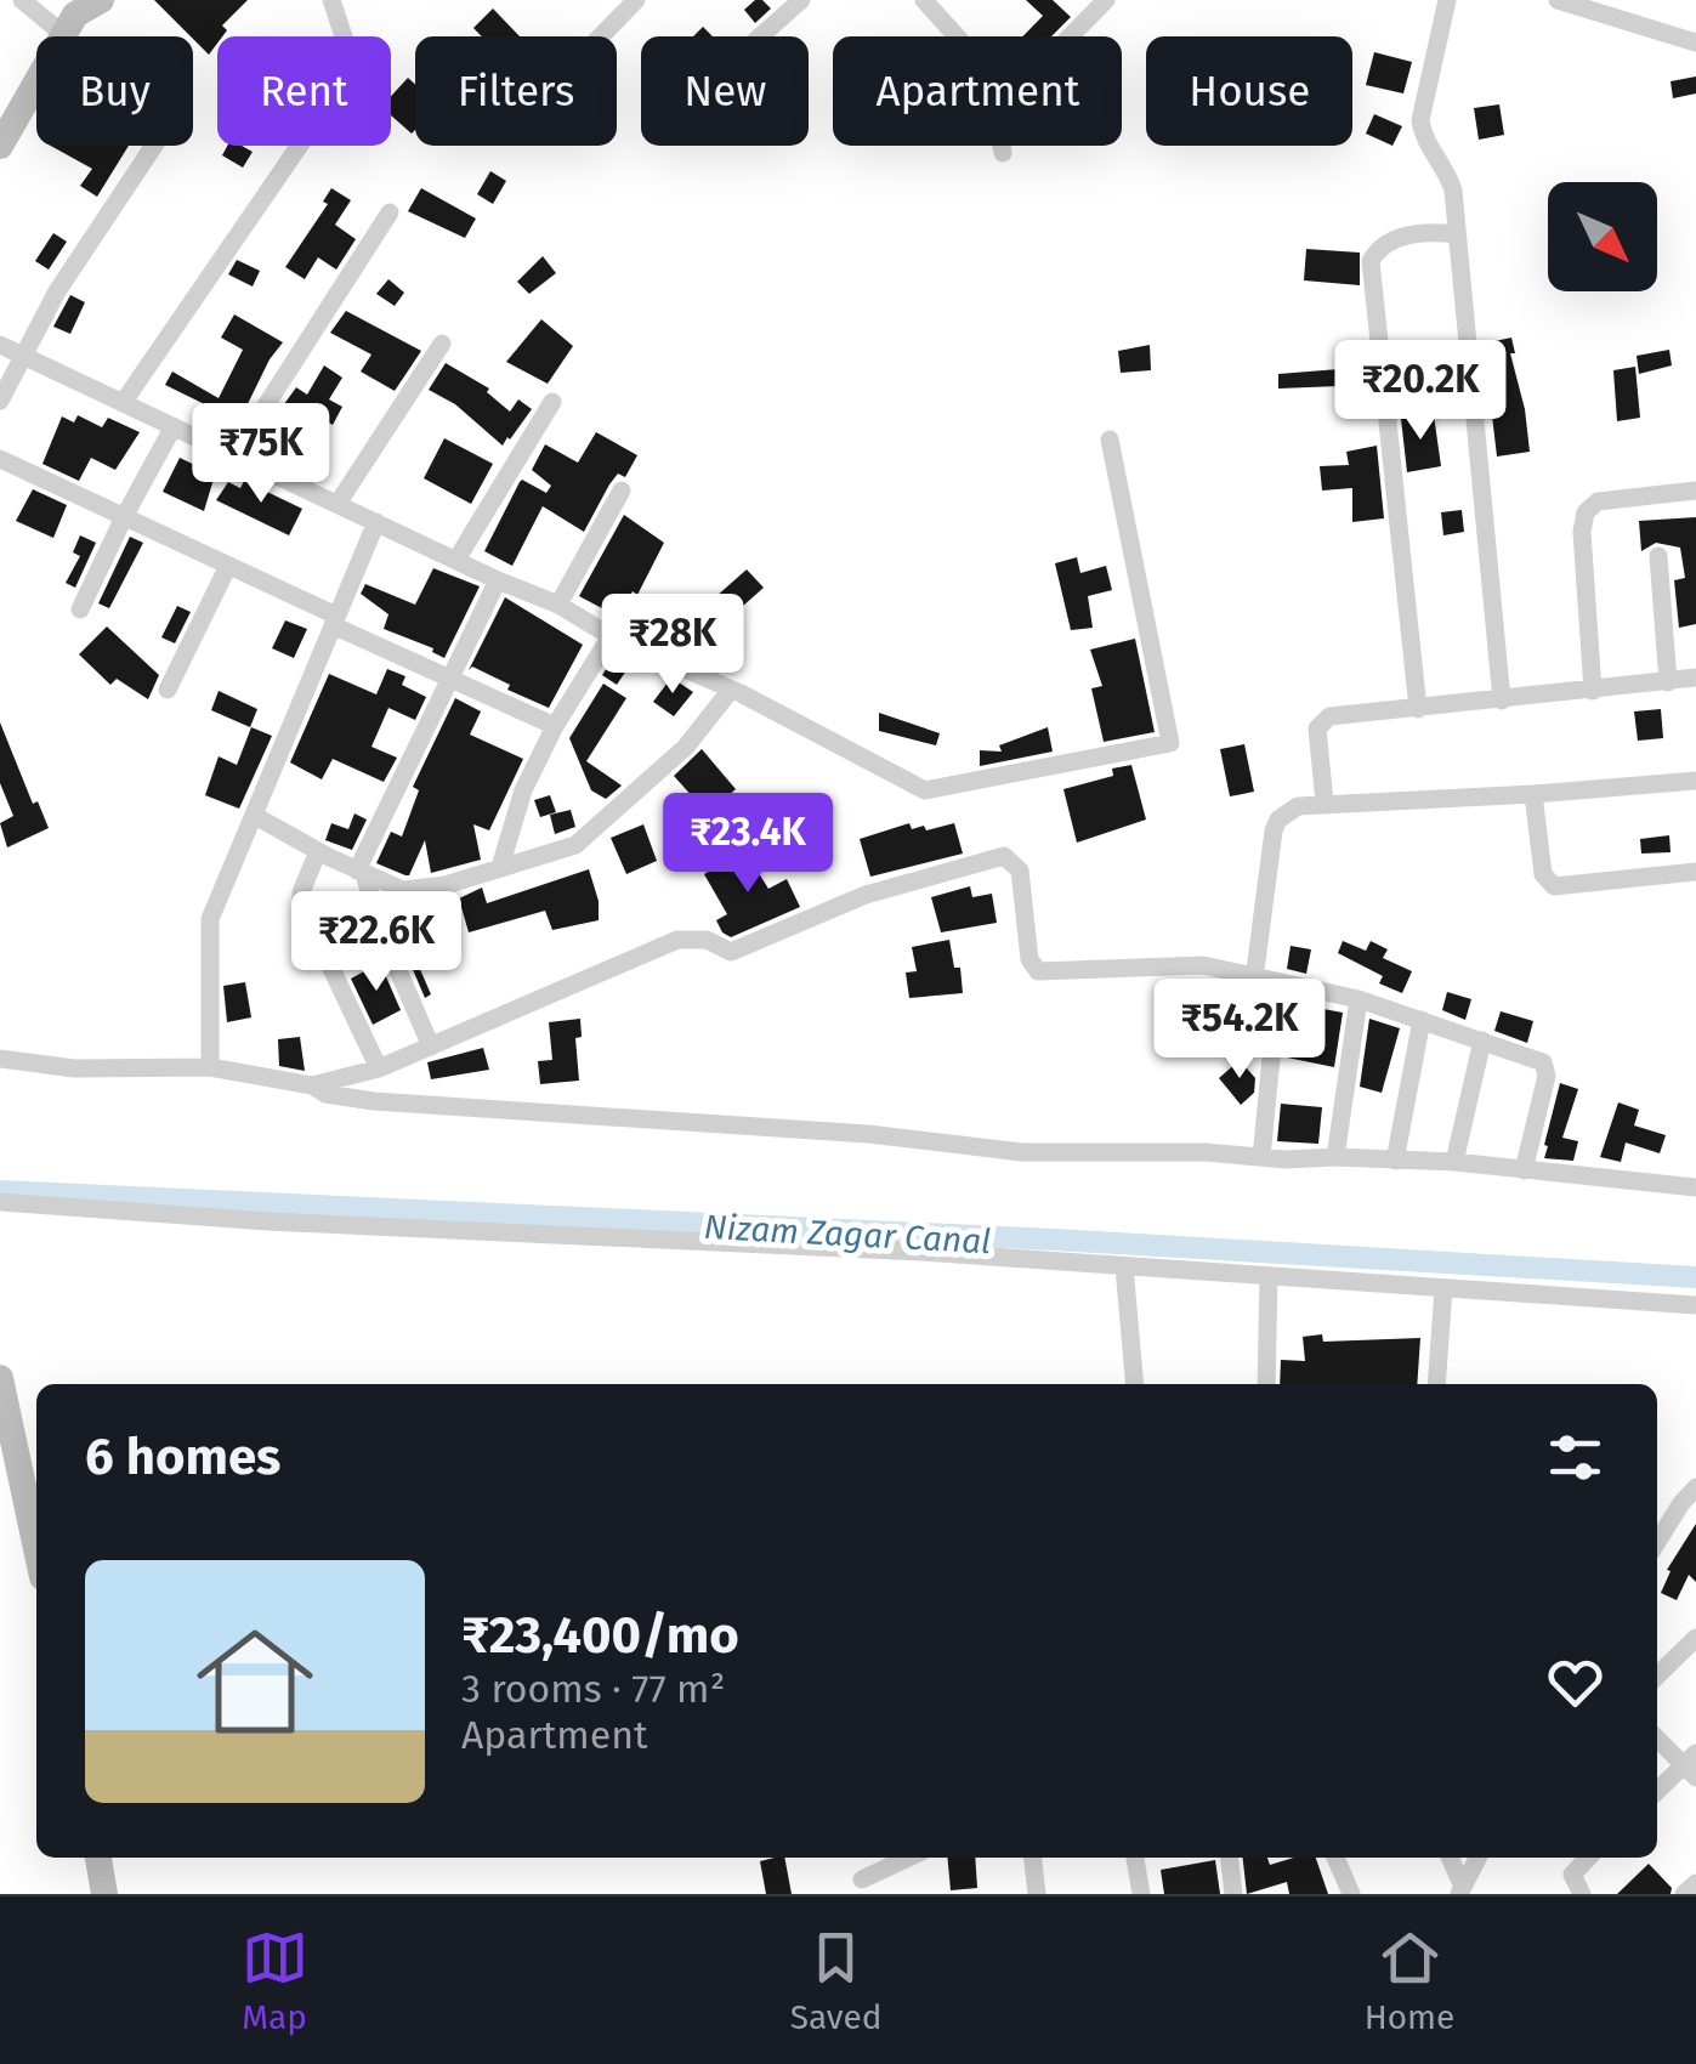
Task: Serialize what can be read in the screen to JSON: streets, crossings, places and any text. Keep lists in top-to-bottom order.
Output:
{
  "water": ["Nizam Zagar Canal"],
  "north": "bottom right",
  "page": {
    "chip": [
      "Buy",
      "Rent",
      "Filters",
      "New",
      "Apartment",
      "House"
    ],
    "price": [
      "₹20.2K",
      "₹75K",
      "₹28K",
      "₹23.4K",
      "₹22.6K",
      "₹54.2K"
    ],
    "heading": "6 homes",
    "list": [
      {
        "name": "₹23,400/mo",
        "note": "3 rooms · 77 m² · Apartment"
      }
    ],
    "tabs": ["Map", "Saved", "Home"]
  }
}
